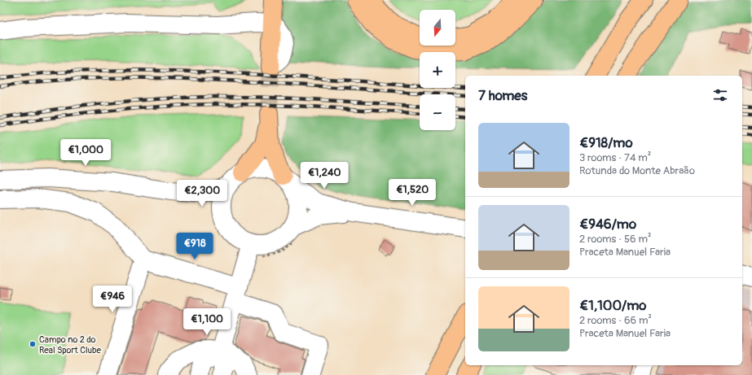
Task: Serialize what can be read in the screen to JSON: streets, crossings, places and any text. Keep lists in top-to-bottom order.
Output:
{
  "places": ["Campo nº 2 do Real Sport Clube"],
  "north": "bottom",
  "page": {
    "map_buttons": ["+", "−"],
    "heading": "7 homes",
    "list": [
      {
        "name": "€918/mo",
        "note": "3 rooms · 74 m² · Rotunda do Monte Abraão"
      },
      {
        "name": "€946/mo",
        "note": "2 rooms · 56 m² · Praceta Manuel Faria"
      },
      {
        "name": "€1,100/mo",
        "note": "2 rooms · 66 m² · Praceta Manuel Faria"
      }
    ],
    "price": [
      "€1,000",
      "€1,240",
      "€1,520",
      "€2,300",
      "€918",
      "€946",
      "€1,100"
    ]
  }
}
